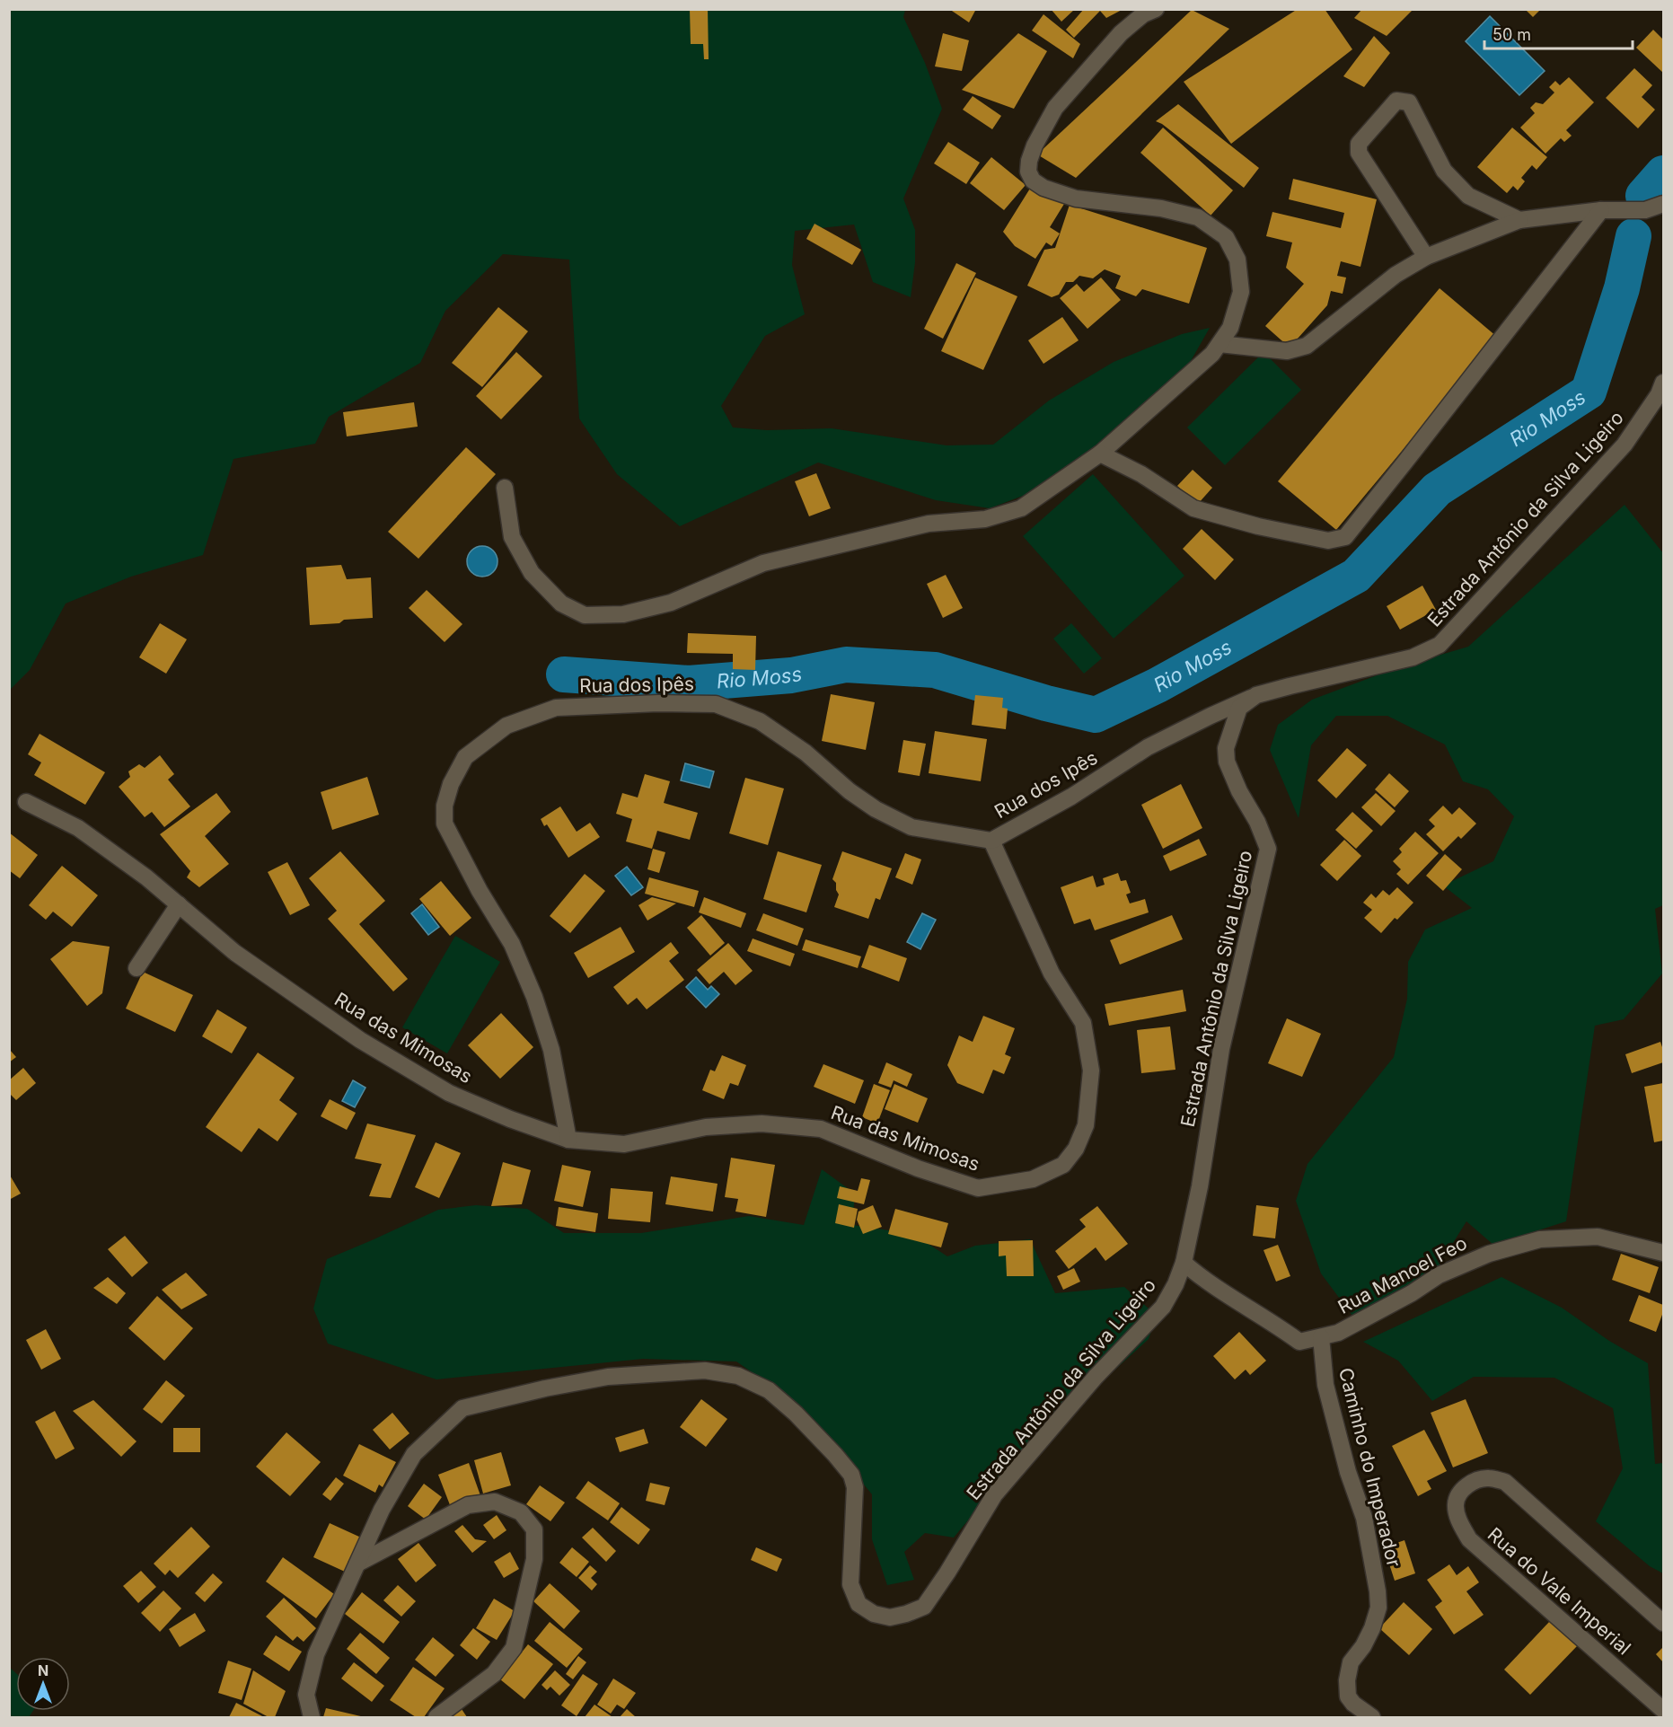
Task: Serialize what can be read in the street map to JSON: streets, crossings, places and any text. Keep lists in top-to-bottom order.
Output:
{
  "streets": {
    "street": [
      "Estrada Antônio da Silva Ligeiro",
      "Rua dos Ipês",
      "Rua das Mimosas",
      "Rua Manoel Feo",
      "Caminho do Imperador",
      "Rua do Vale Imperial"
    ]
  },
  "crossings": [
    ["Estrada Antônio da Silva Ligeiro", "Rua dos Ipês"],
    ["Estrada Antônio da Silva Ligeiro", "Rua Manoel Feo"],
    ["Rua dos Ipês", "Rua das Mimosas"],
    ["Rua Manoel Feo", "Caminho do Imperador"]
  ],
  "water": ["Rio Moss"],
  "scale_bar": "50 m",
  "north": "top"
}
